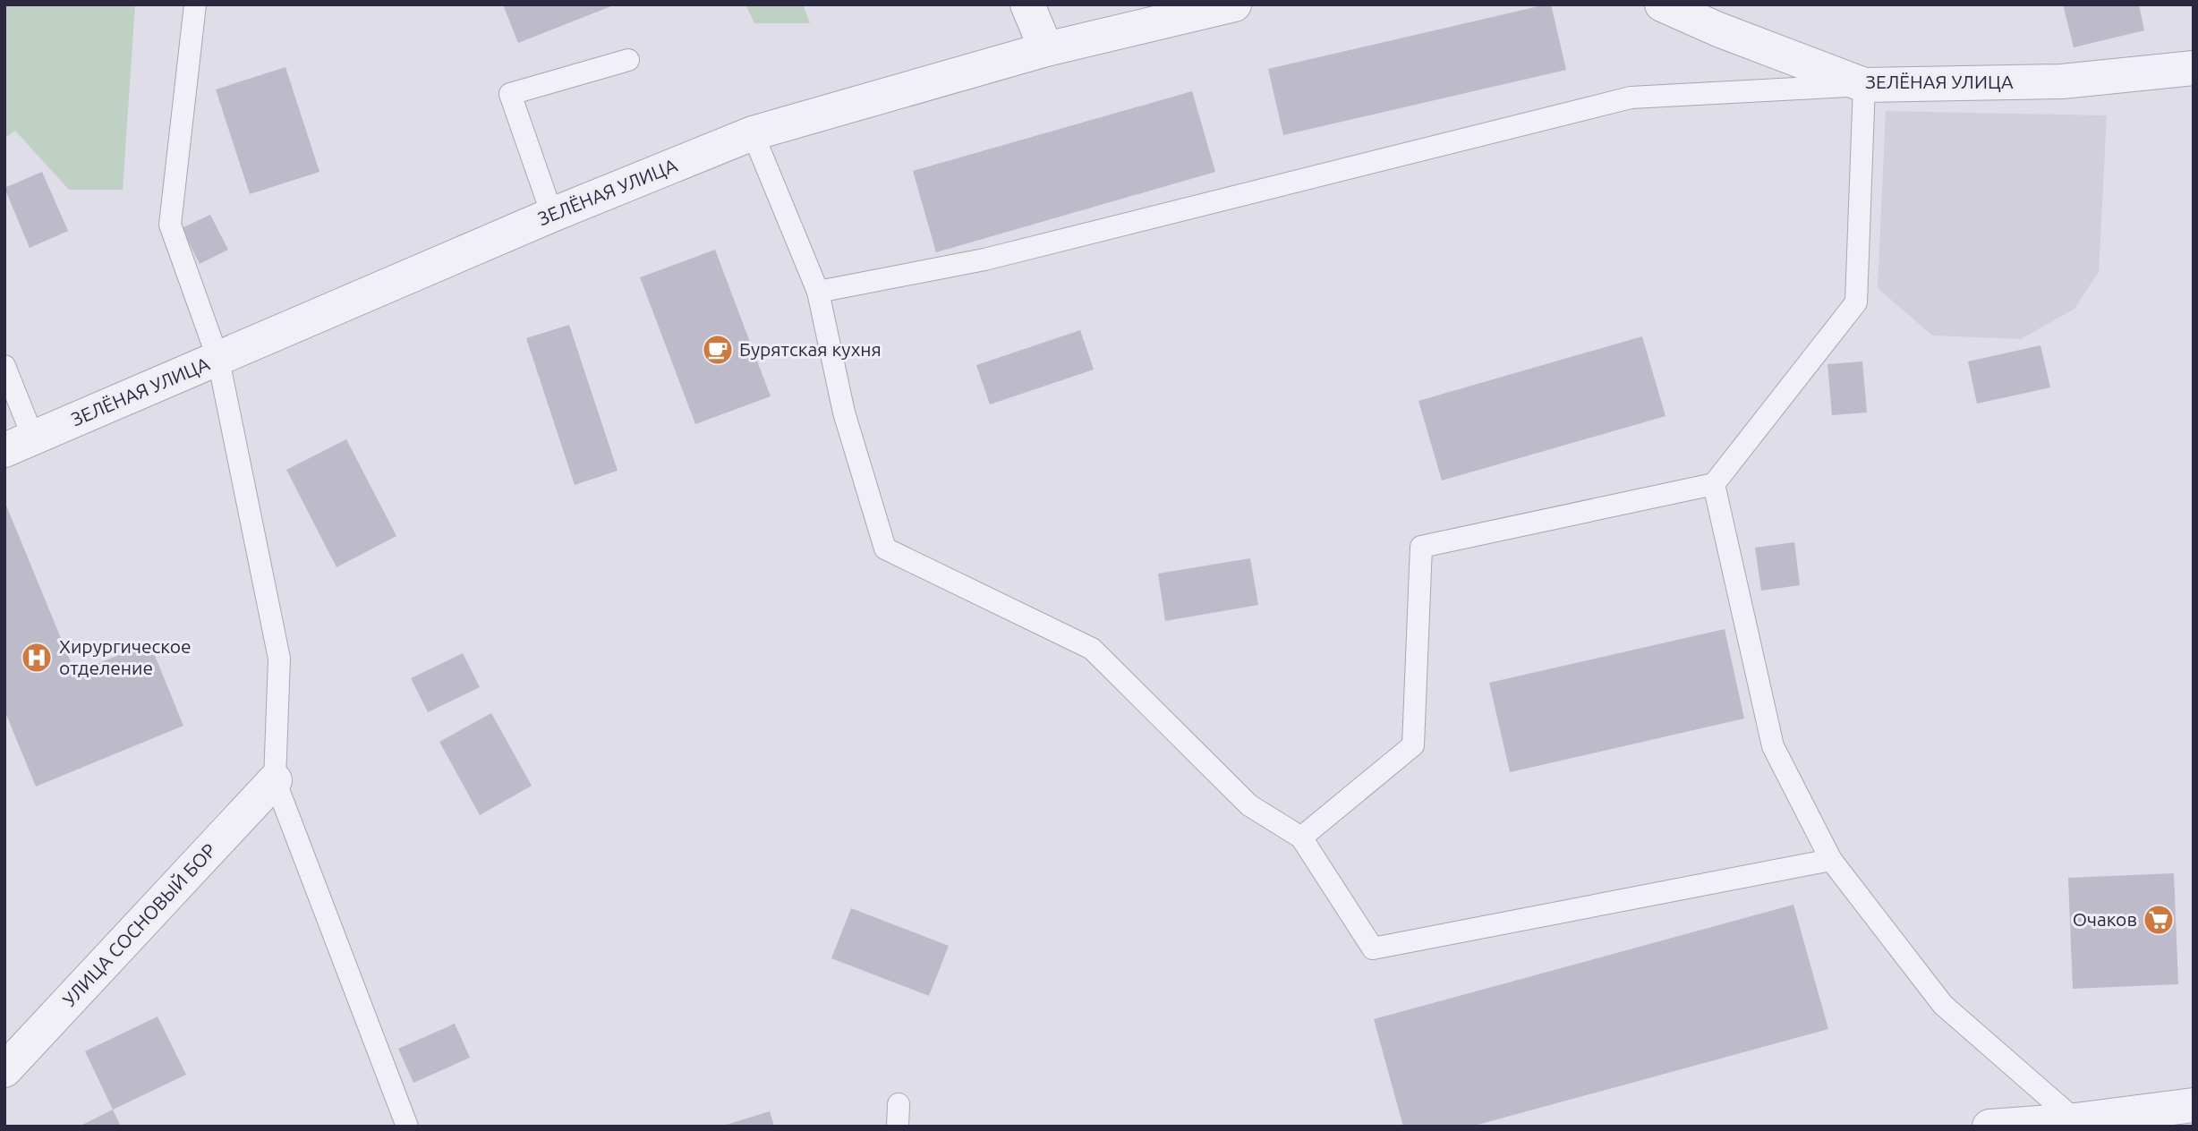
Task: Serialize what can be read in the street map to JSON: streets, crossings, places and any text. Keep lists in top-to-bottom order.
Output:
{
  "streets": {
    "street": ["ЗЕЛЁНАЯ УЛИЦА", "УЛИЦА СОСНОВЫЙ БОР"]
  },
  "places": {
    "cafe": ["Бурятская кухня"],
    "hospital": ["Хирургическое отделение"],
    "supermarket": ["Очаков"]
  }
}
